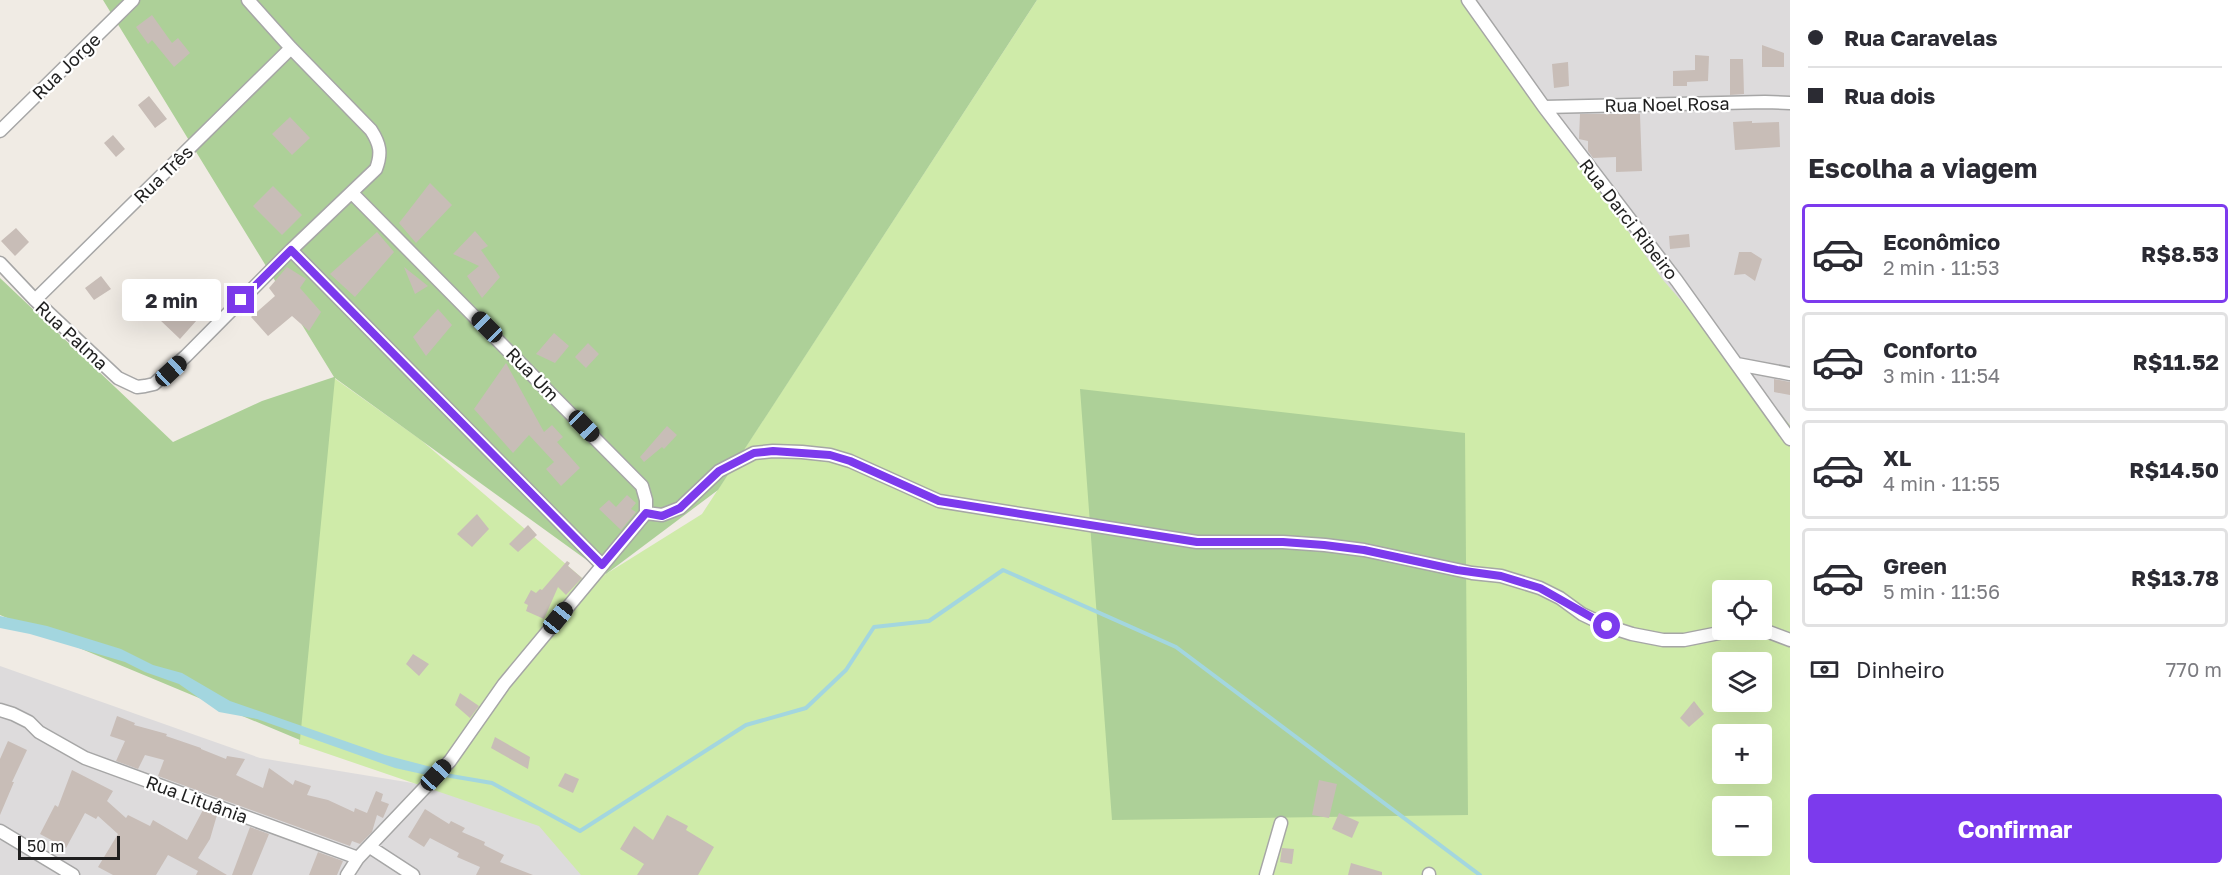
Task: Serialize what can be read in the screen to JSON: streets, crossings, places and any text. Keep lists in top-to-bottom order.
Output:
{
  "streets": {
    "street": [
      "Rua Jorge",
      "Rua Noel Rosa",
      "Rua Três",
      "Rua Darci Ribeiro",
      "Rua Palma",
      "Rua Um",
      "Rua Lituânia"
    ]
  },
  "crossings": [
    ["Rua Noel Rosa", "Rua Darci Ribeiro"],
    ["Rua Três", "Rua Palma"]
  ],
  "scale_bar": "50 m",
  "page": {
    "banner": ["Rua Caravelas", "Rua dois"],
    "heading": "Escolha a viagem",
    "list": [
      {
        "name": "Econômico",
        "note": "2 min · 11:53",
        "value": "R$8.53"
      },
      {
        "name": "Conforto",
        "note": "3 min · 11:54",
        "value": "R$11.52"
      },
      {
        "name": "XL",
        "note": "4 min · 11:55",
        "value": "R$14.50"
      },
      {
        "name": "Green",
        "note": "5 min · 11:56",
        "value": "R$13.78"
      }
    ],
    "bubble": "2 min",
    "map_buttons": ["+", "−"],
    "pay": ["Dinheiro", "770 m"],
    "buttons": "Confirmar",
    "scale": "50 m"
  }
}
